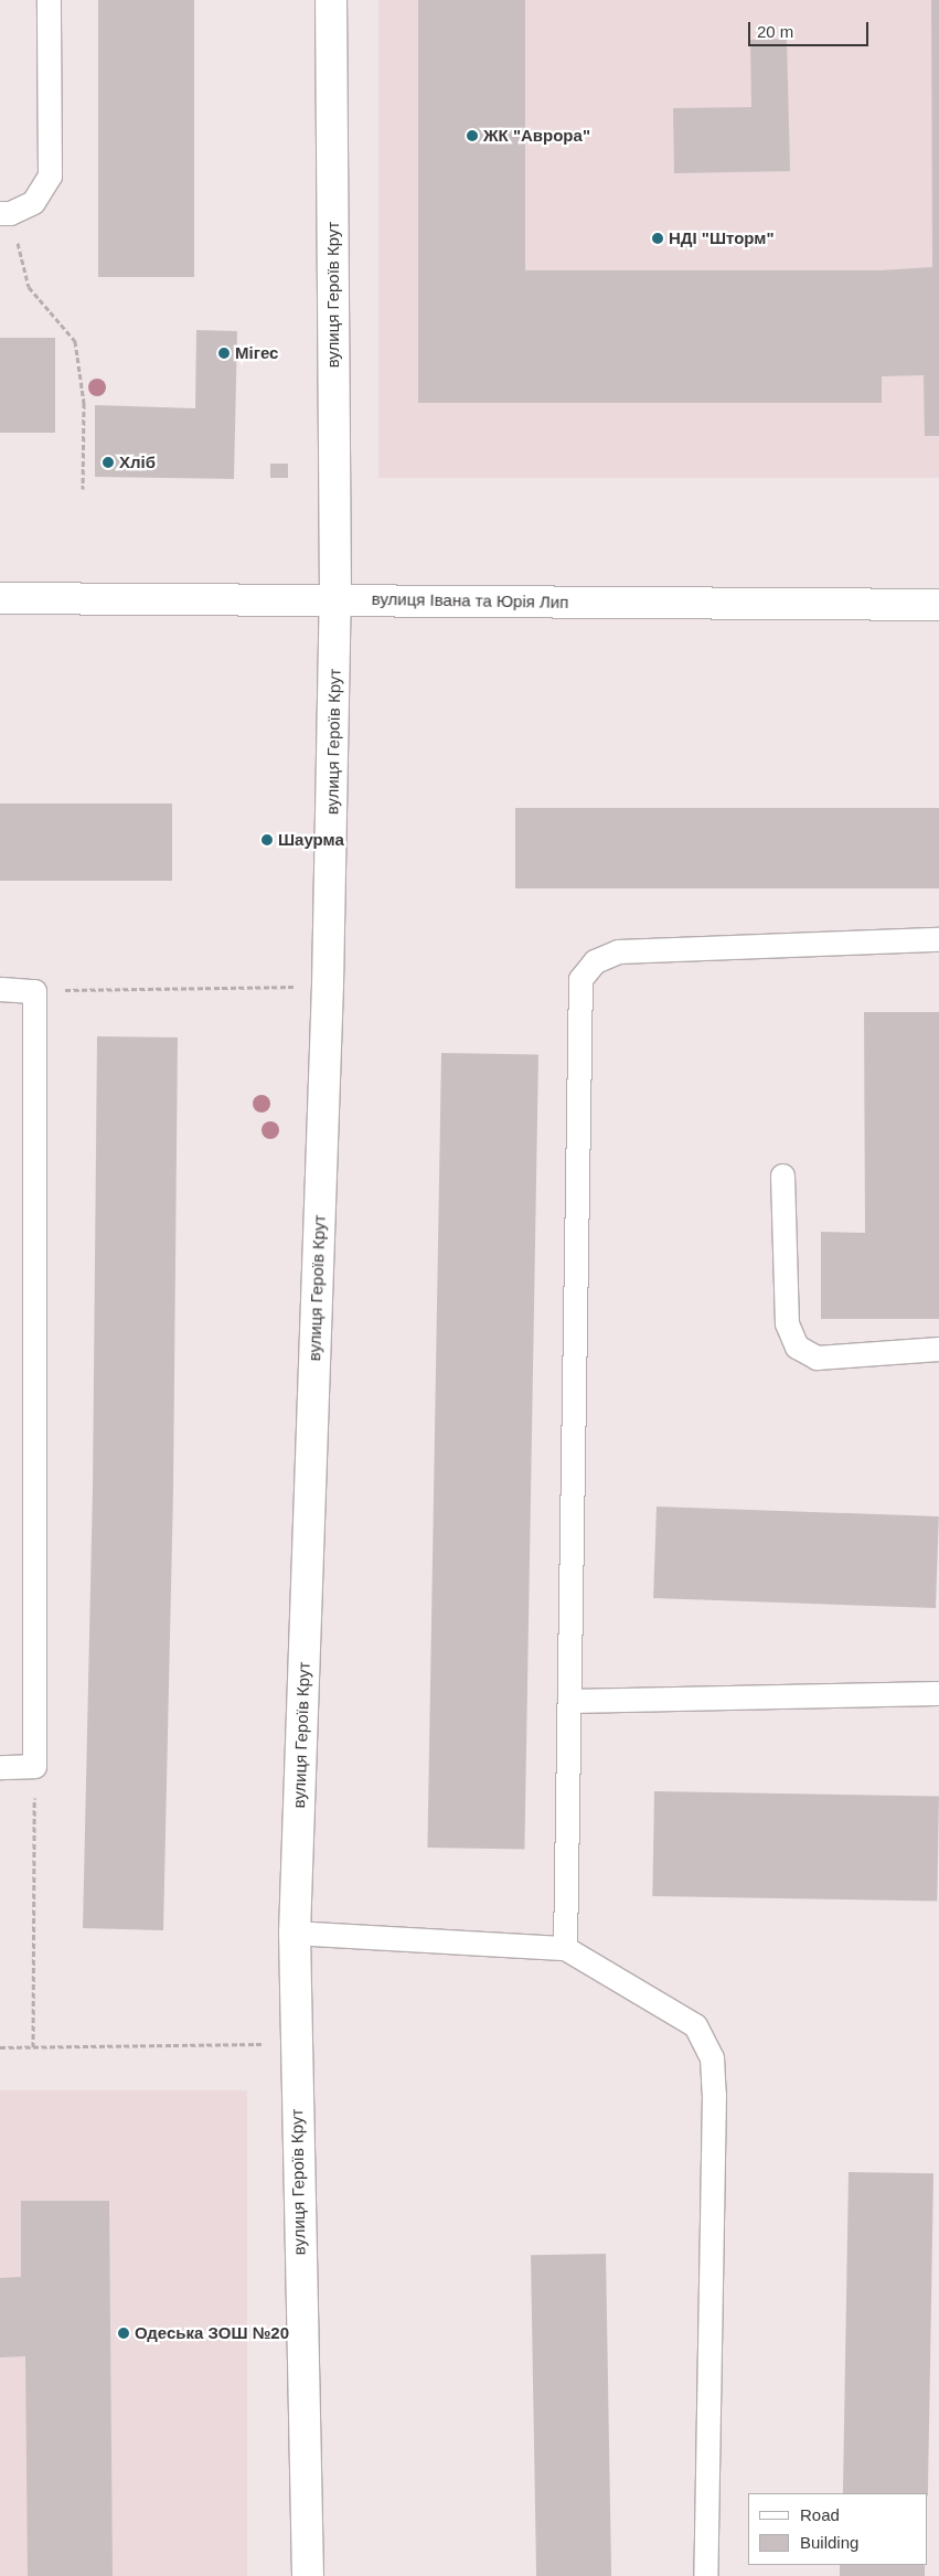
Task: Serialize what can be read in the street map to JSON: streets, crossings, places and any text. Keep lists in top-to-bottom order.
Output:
{
  "streets": {
    "street": ["вулиця Героїв Крут", "вулиця Івана та Юрія Лип"]
  },
  "crossings": [
    ["вулиця Героїв Крут", "вулиця Івана та Юрія Лип"]
  ],
  "places": [
    "ЖК \"Аврора\"",
    "НДІ \"Шторм\"",
    "Мігес",
    "Хліб",
    "Шаурма",
    "Одеська ЗОШ №20"
  ],
  "legend": ["Road", "Building"],
  "scale_bar": "20 m"
}
